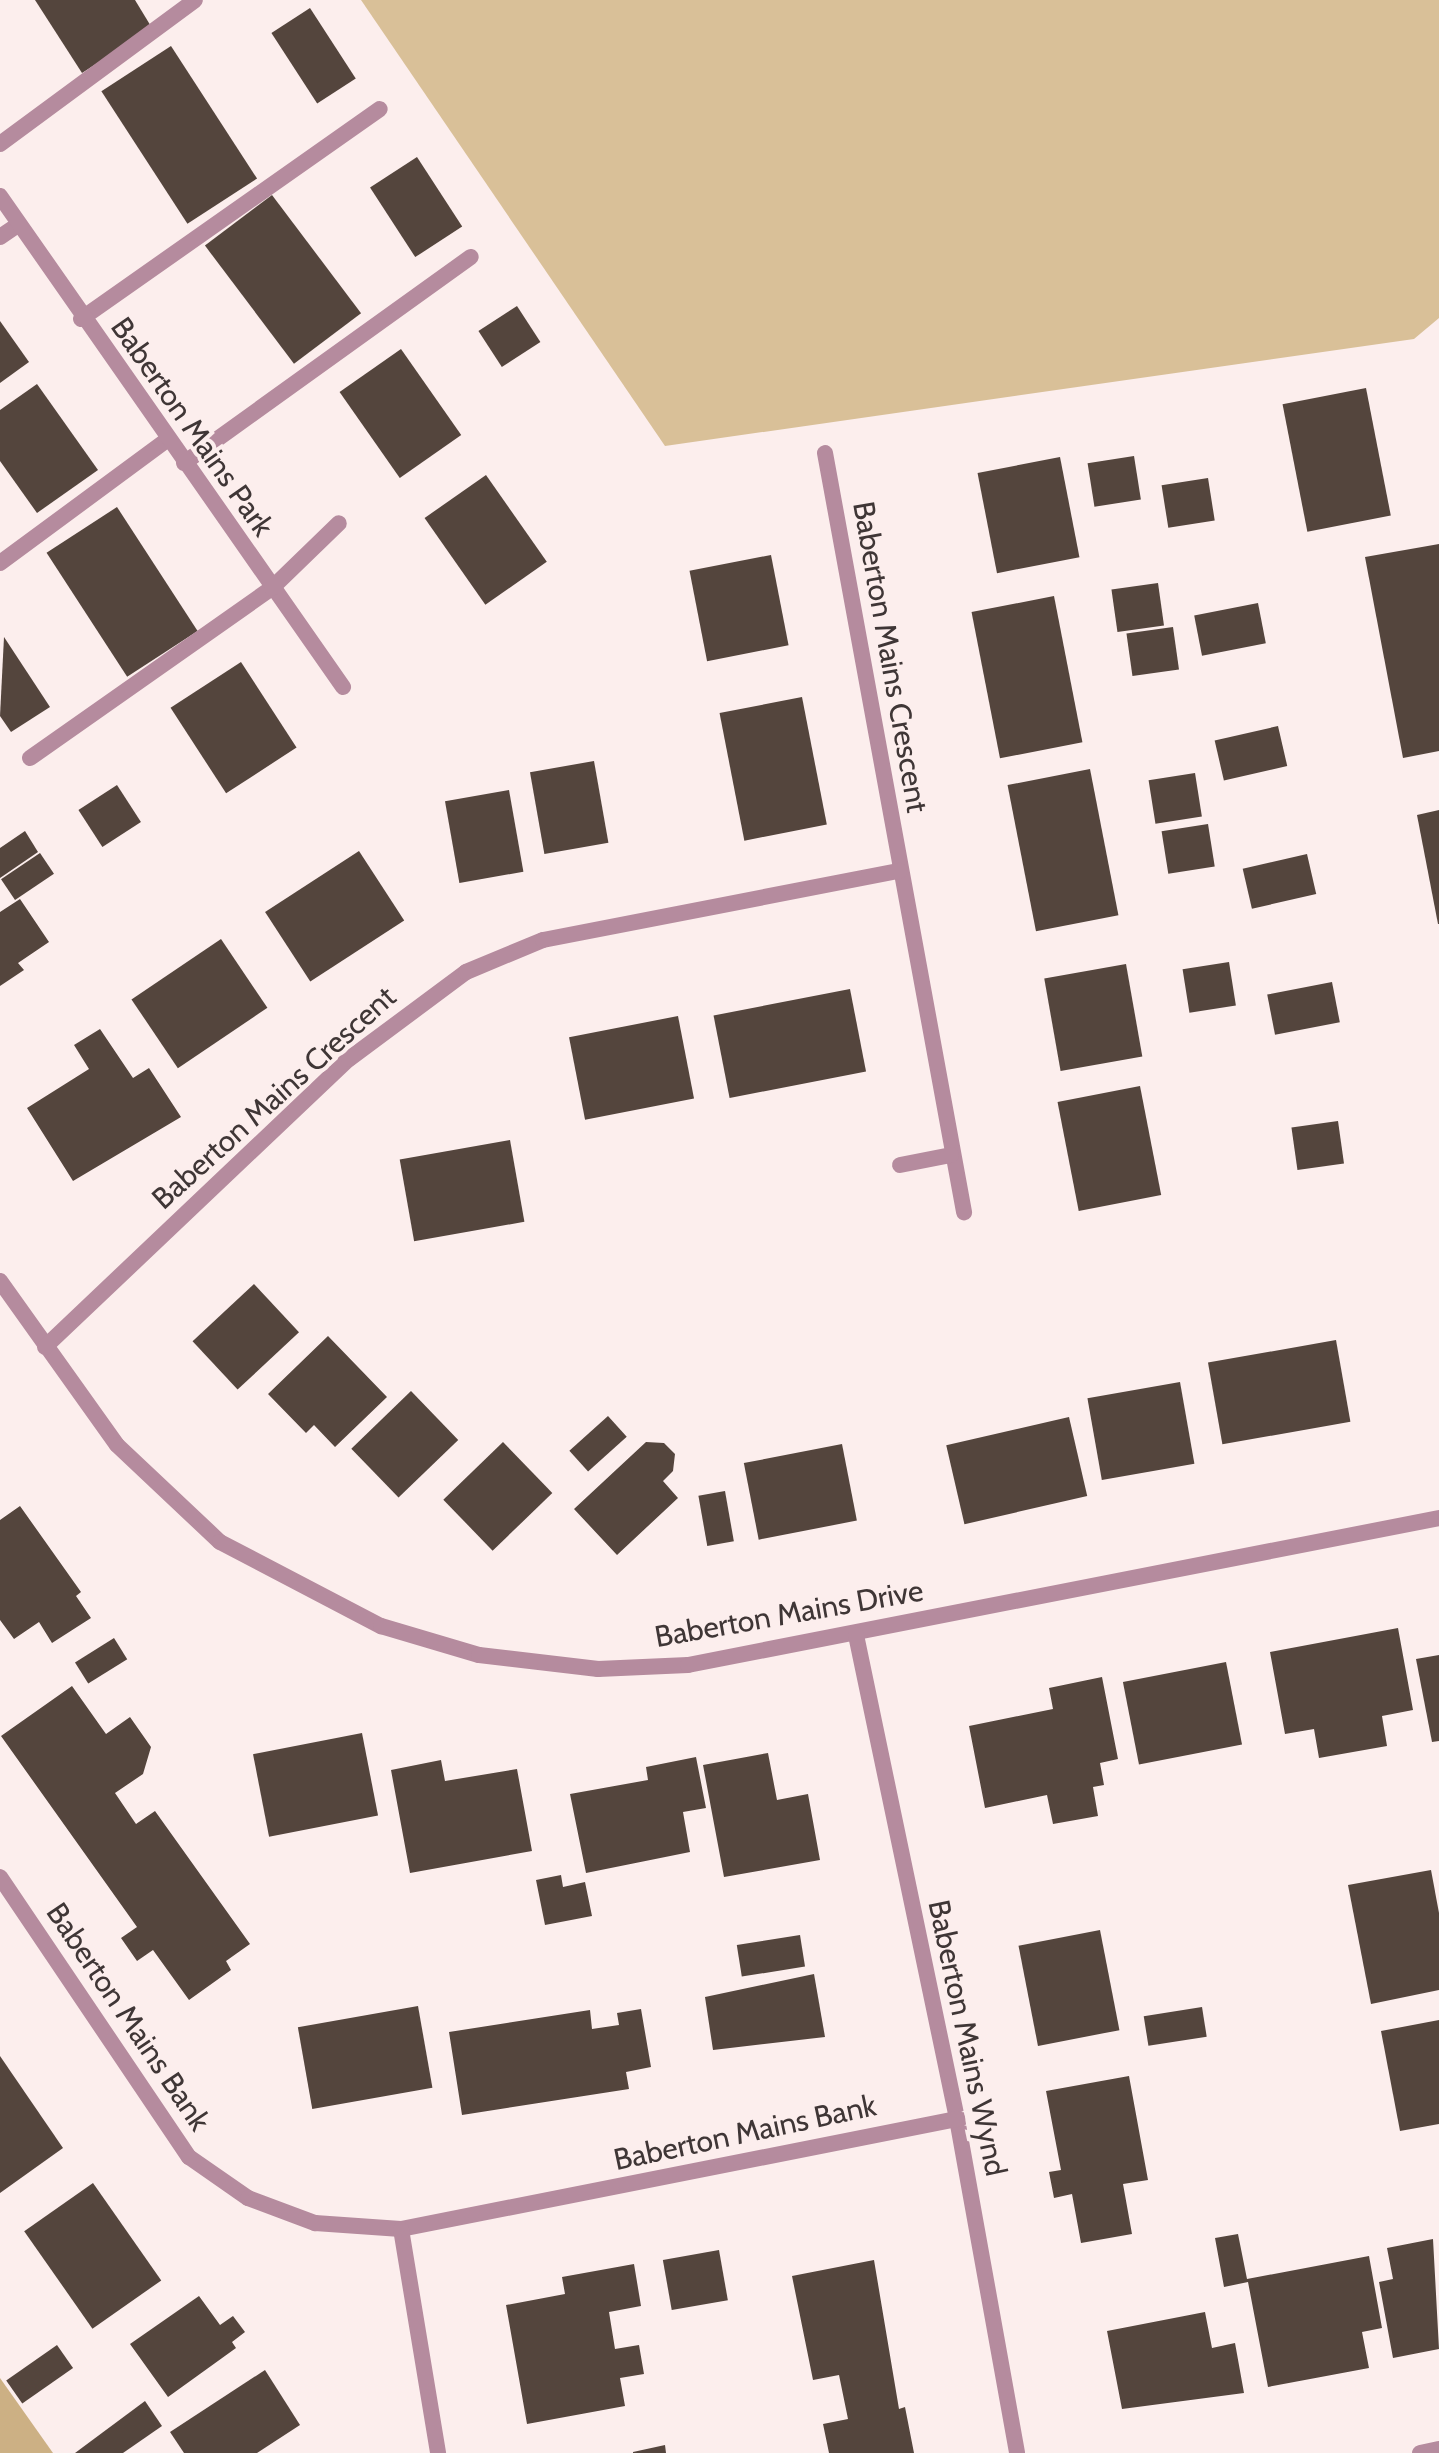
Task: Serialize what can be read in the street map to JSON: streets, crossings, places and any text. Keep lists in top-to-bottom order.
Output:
{
  "streets": {
    "street": [
      "Baberton Mains Park",
      "Baberton Mains Crescent",
      "Baberton Mains Drive",
      "Baberton Mains Bank",
      "Baberton Mains Wynd"
    ]
  },
  "crossings": [
    ["Baberton Mains Crescent", "Baberton Mains Drive"],
    ["Baberton Mains Drive", "Baberton Mains Wynd"],
    ["Baberton Mains Bank", "Baberton Mains Wynd"]
  ]
}
